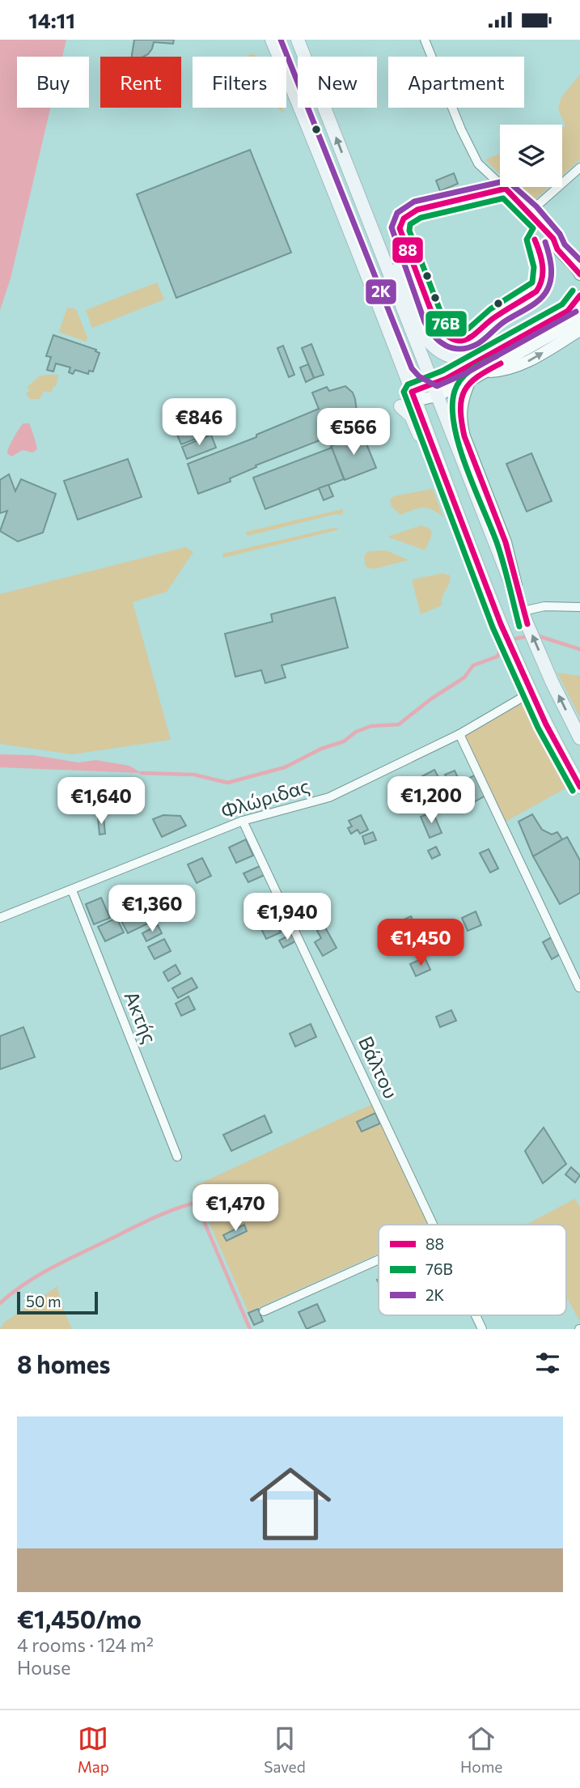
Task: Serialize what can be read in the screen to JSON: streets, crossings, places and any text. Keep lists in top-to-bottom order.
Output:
{
  "streets": {
    "street": ["Φλώριδας", "Ακτής", "Βάλτου"]
  },
  "crossings": [
    ["Φλώριδας", "Ακτής"],
    ["Φλώριδας", "Βάλτου"]
  ],
  "lines": ["transit line 2Κ", "transit line 88", "transit line 76B"],
  "legend": ["88", "76B", "2Κ"],
  "scale_bar": "50 m",
  "page": {
    "status": "14:11",
    "chip": [
      "Buy",
      "Rent",
      "Filters",
      "New",
      "Apartment"
    ],
    "price": [
      "€846",
      "€566",
      "€1,200",
      "€1,640",
      "€1,360",
      "€1,940",
      "€1,450",
      "€1,470"
    ],
    "scale": "50 m",
    "heading": "8 homes",
    "list": [
      {
        "name": "€1,450/mo",
        "note": "4 rooms · 124 m² · House"
      }
    ],
    "tabs": ["Map", "Saved", "Home"]
  }
}
